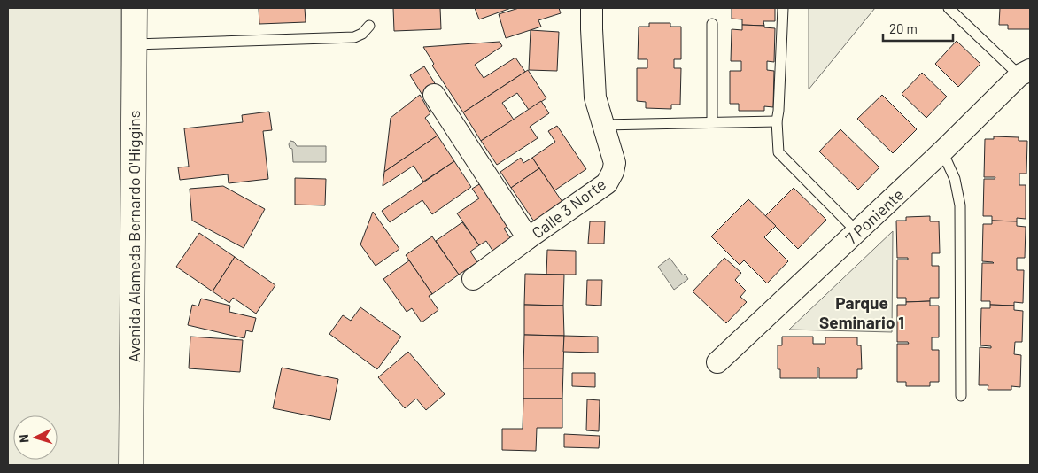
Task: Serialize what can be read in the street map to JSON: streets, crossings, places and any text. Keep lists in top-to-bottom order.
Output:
{
  "streets": {
    "main road": ["Avenida Alameda Bernardo O'Higgins"],
    "street": ["Calle 3 Norte", "7 Poniente"]
  },
  "districts": ["Parque Seminario 1"],
  "scale_bar": "20 m",
  "north": "left"
}
